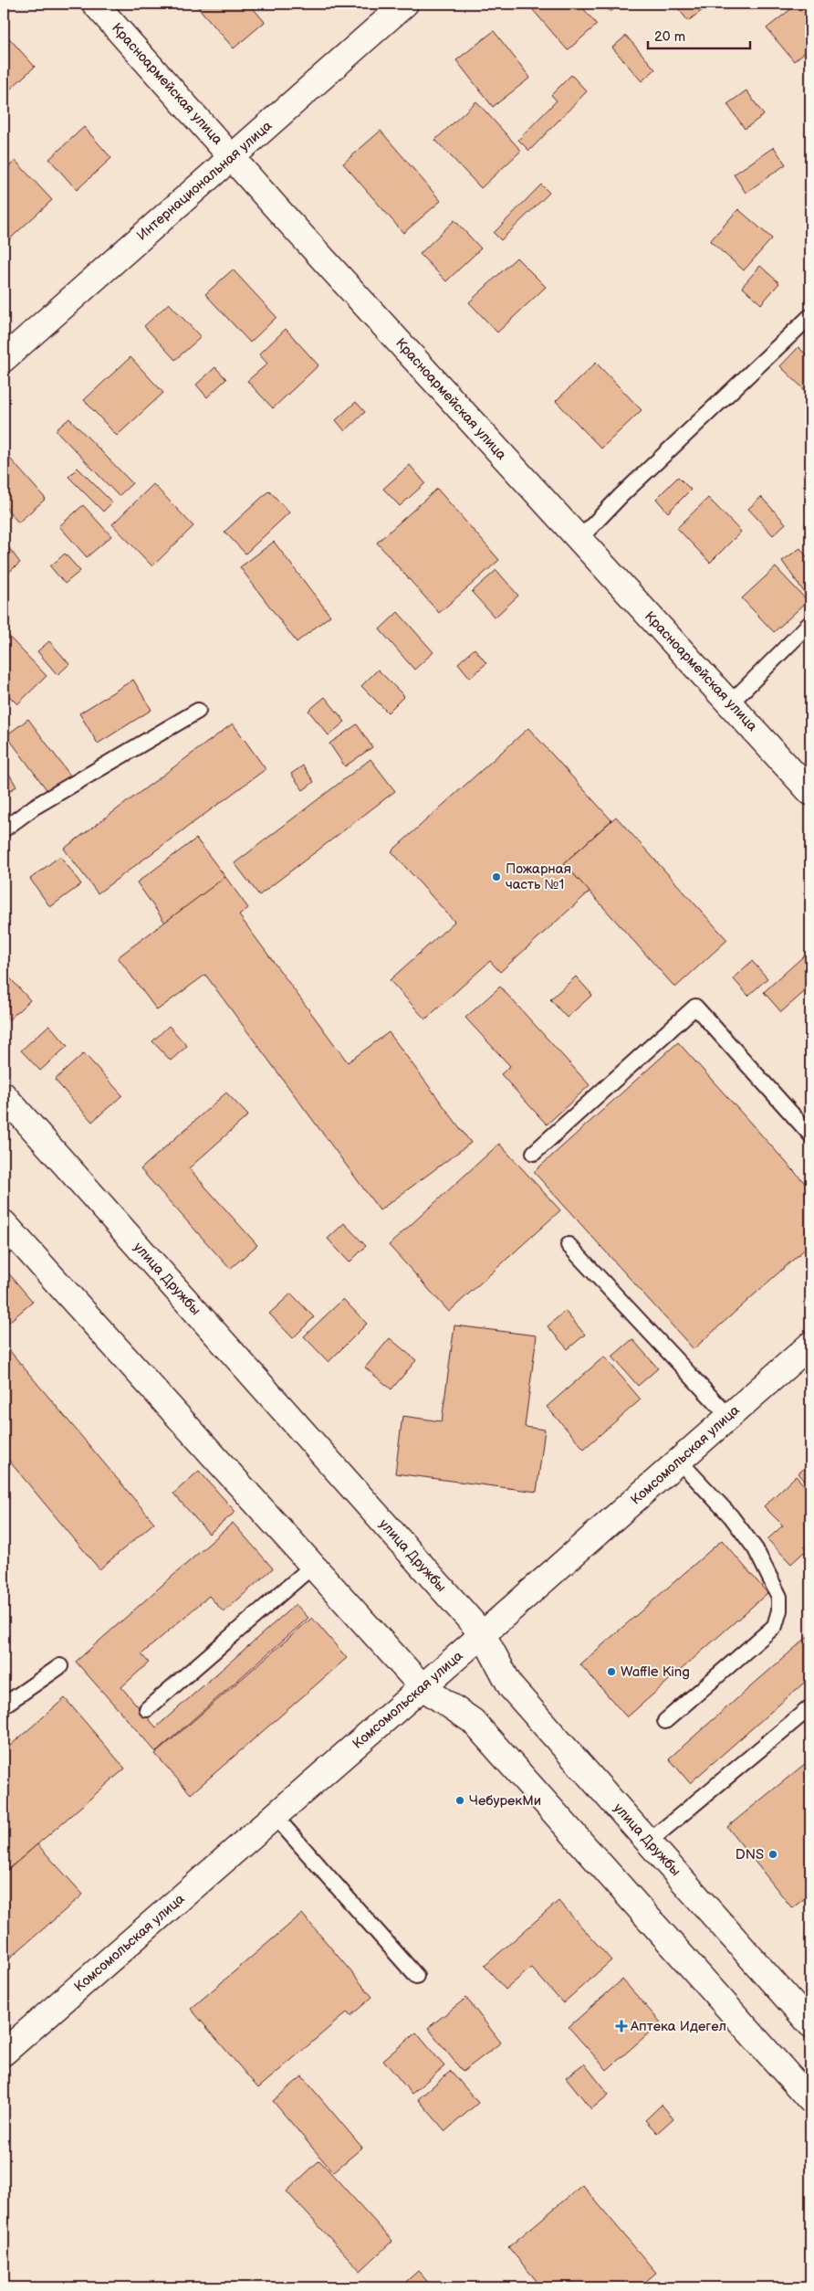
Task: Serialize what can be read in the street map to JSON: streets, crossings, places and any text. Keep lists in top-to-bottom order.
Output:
{
  "streets": {
    "street": [
      "Красноармейская улица",
      "Интернациональная улица",
      "улица Дружбы",
      "Комсомольская улица"
    ]
  },
  "crossings": [
    ["Красноармейская улица", "Интернациональная улица"],
    ["улица Дружбы", "Комсомольская улица"]
  ],
  "places": {
    "other": [
      "Пожарная часть №1",
      "Waffle King",
      "ЧебурекМи",
      "DNS"
    ],
    "health": ["Аптека Идегел"]
  },
  "scale_bar": "20 m"
}
